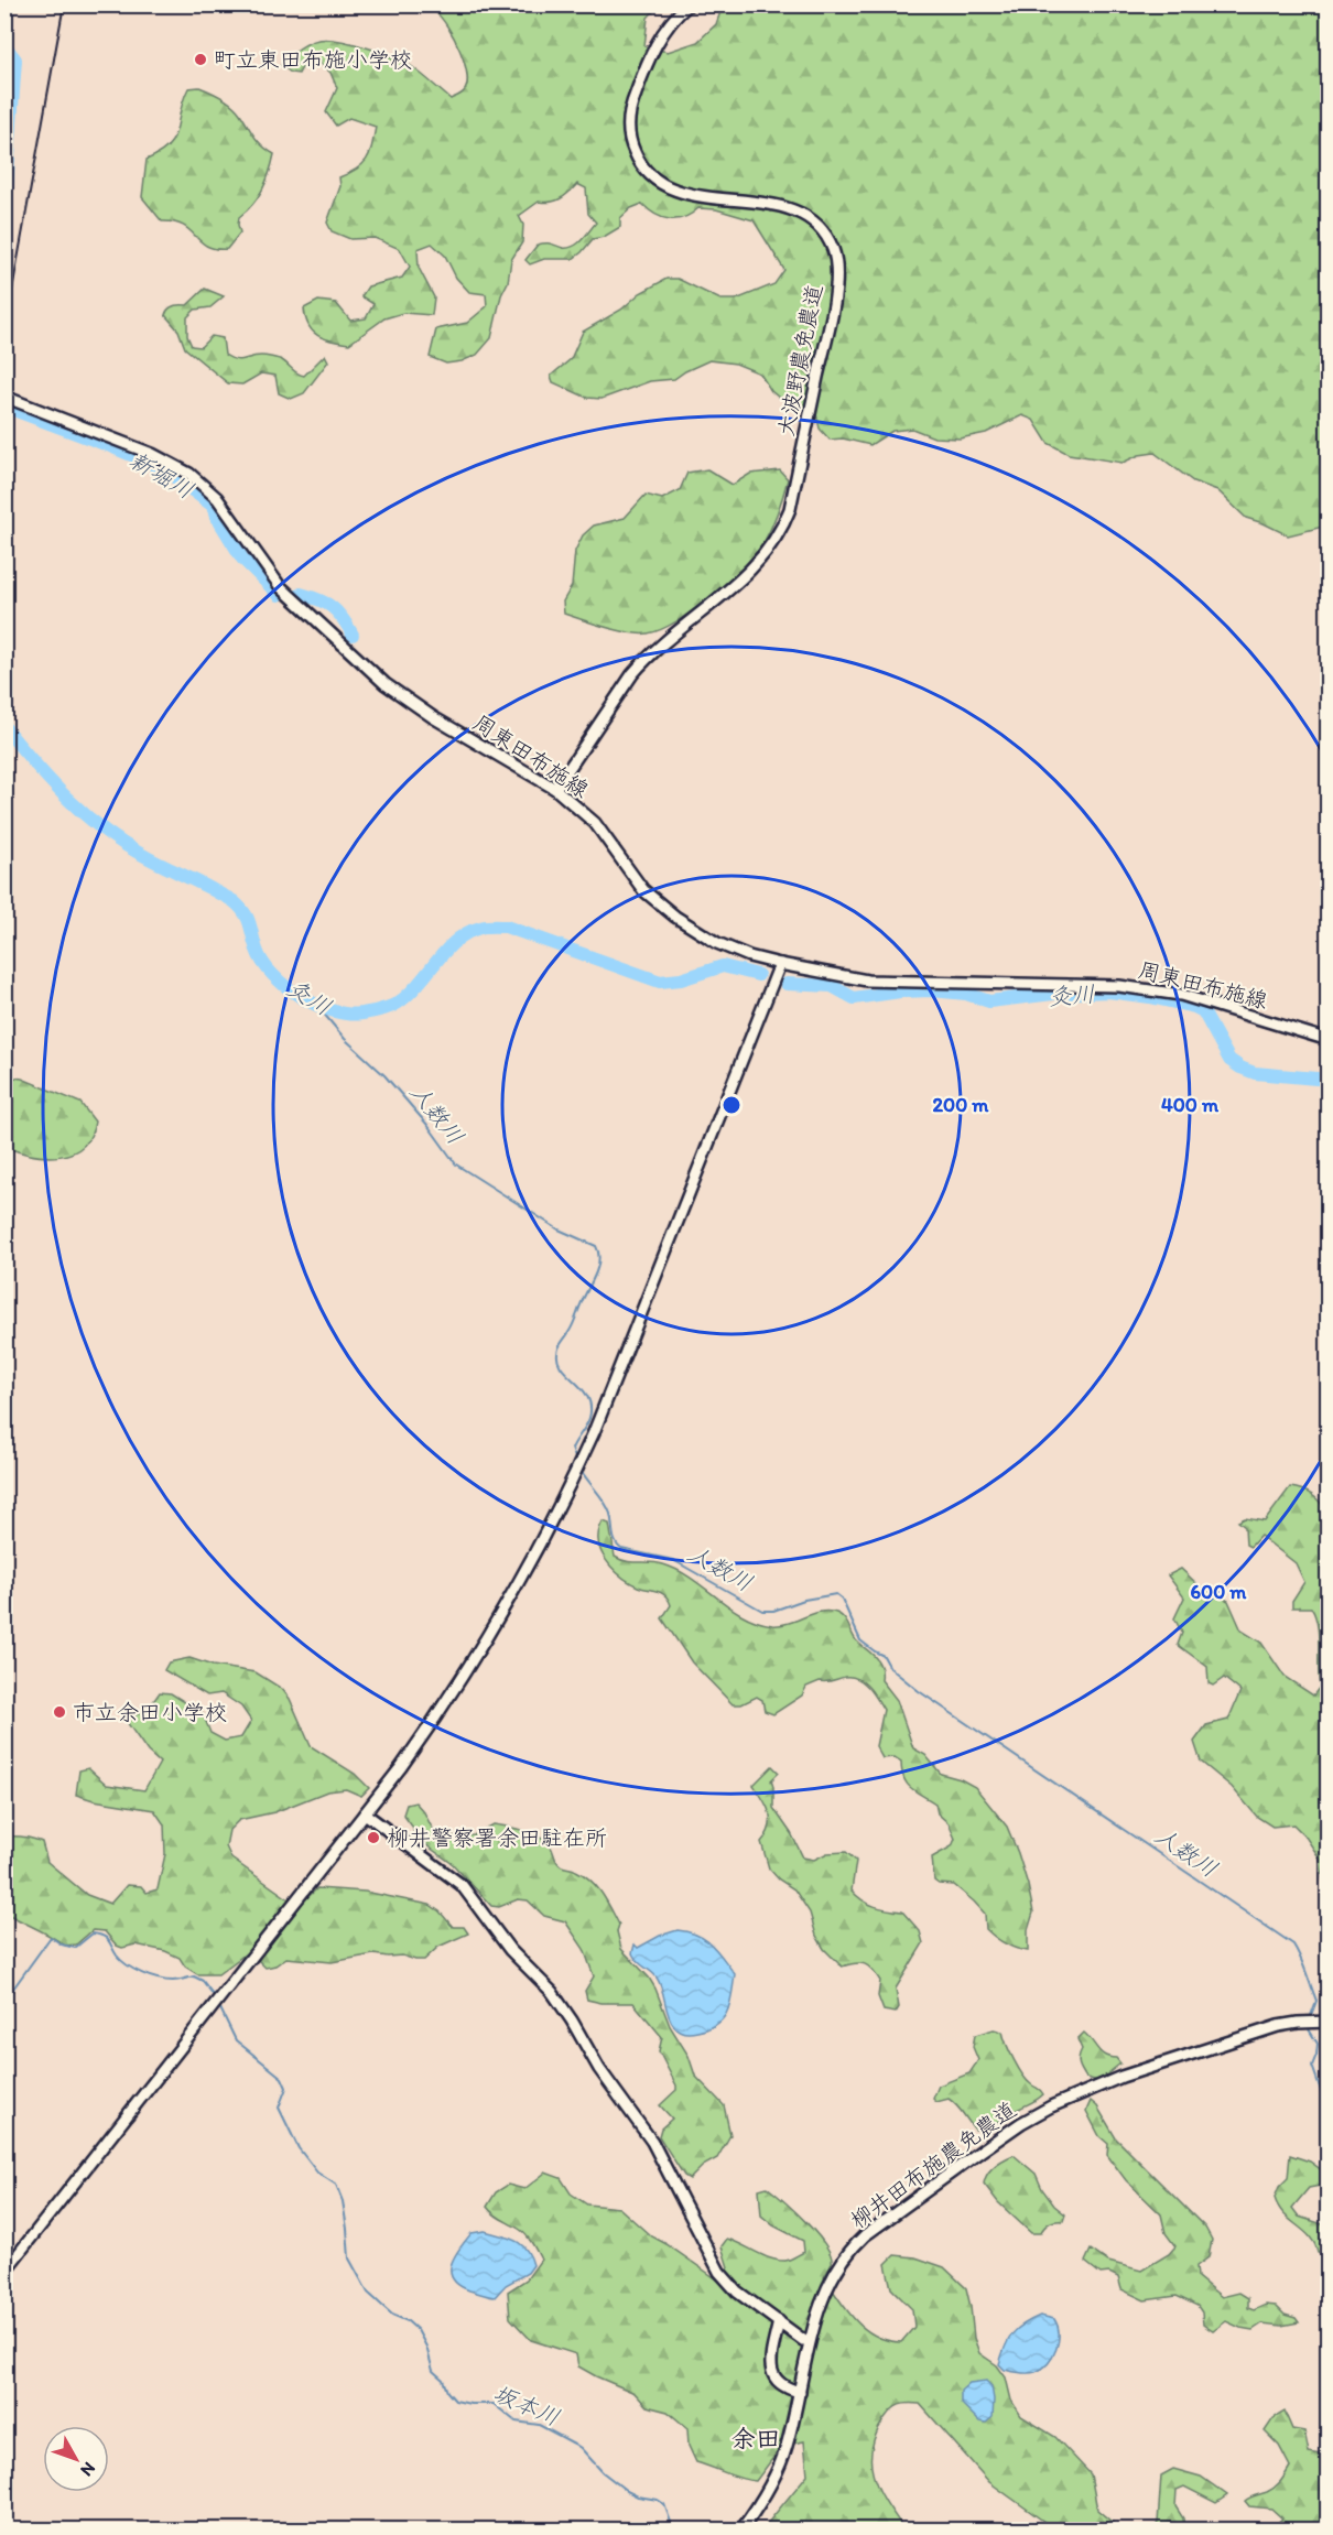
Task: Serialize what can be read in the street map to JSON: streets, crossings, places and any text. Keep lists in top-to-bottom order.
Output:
{
  "streets": {
    "street": ["大波野農免農道", "周東田布施線", "柳井田布施農免農道"]
  },
  "crossings": [
    ["大波野農免農道", "周東田布施線"]
  ],
  "districts": ["余田"],
  "water": [
    "新堀川",
    "灸川",
    "人数川",
    "坂本川"
  ],
  "places": ["町立東田布施小学校", "市立余田小学校", "柳井警察署余田駐在所"],
  "north": "bottom right",
  "rings": ["200 m", "400 m", "600 m"]
}
